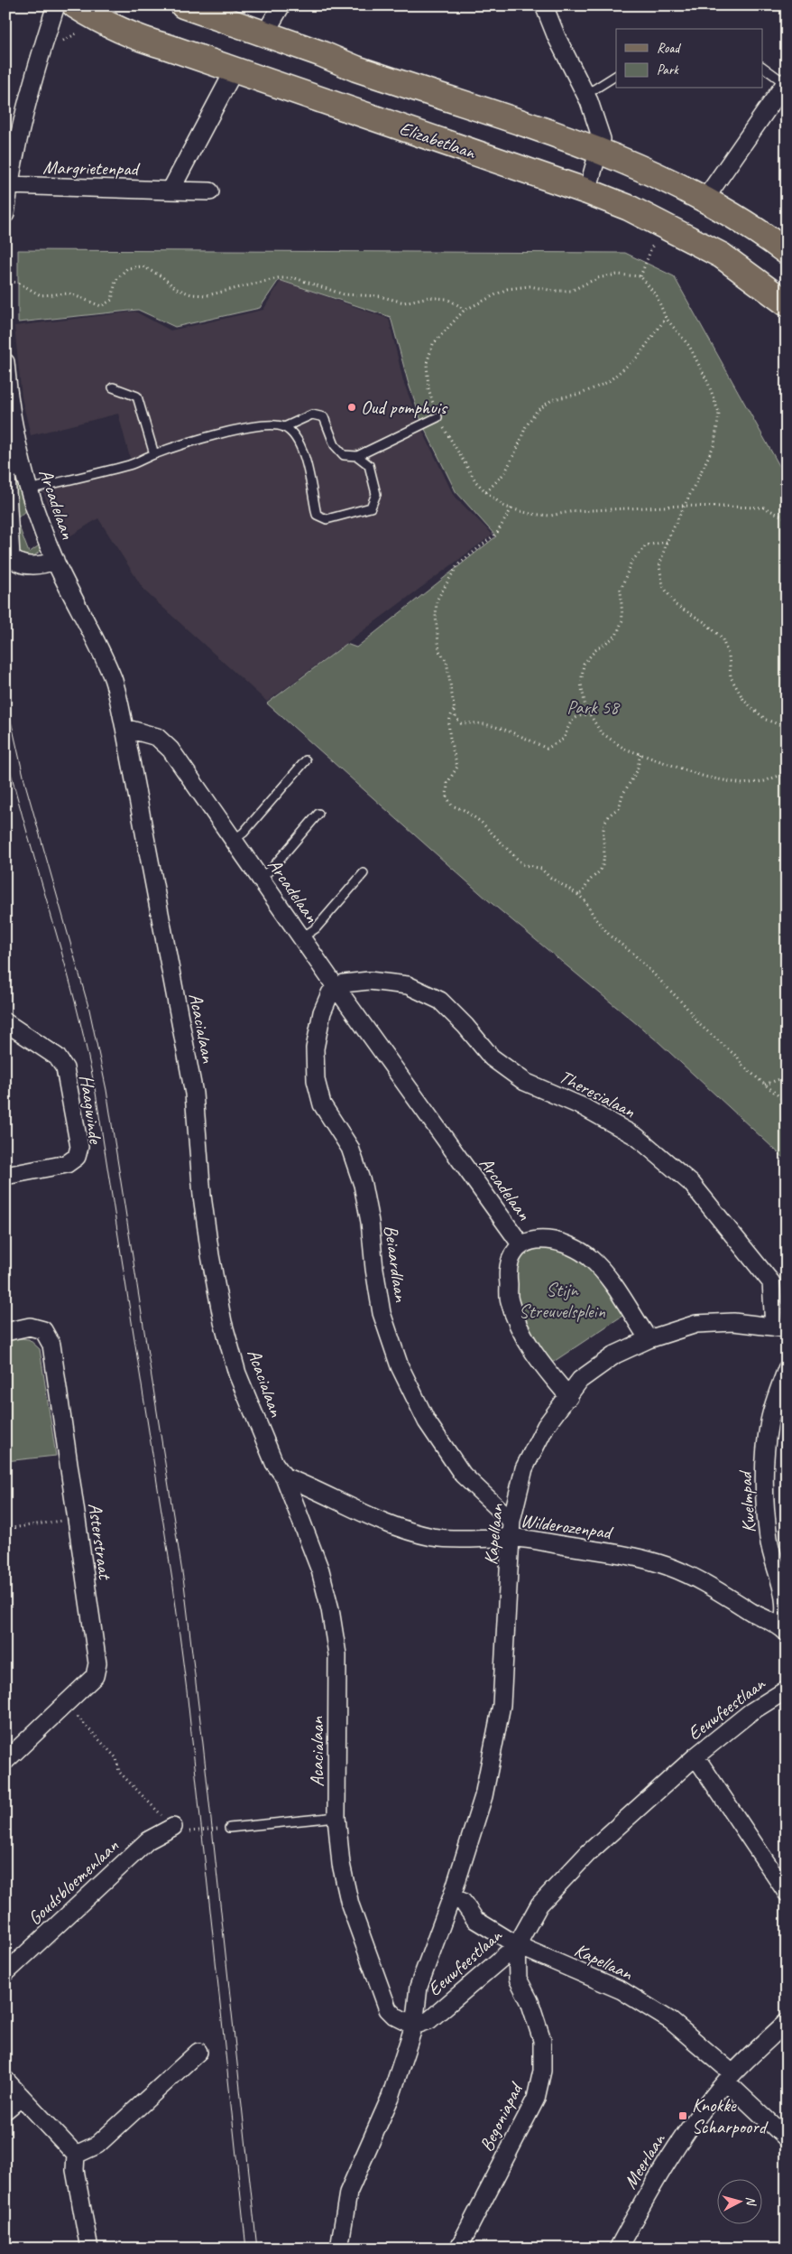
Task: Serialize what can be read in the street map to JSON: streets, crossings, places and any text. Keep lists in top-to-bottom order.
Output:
{
  "streets": {
    "main road": ["Elizabetlaan"],
    "street": [
      "Margrietenpad",
      "Arcadelaan",
      "Acacialaan",
      "Theresialaan",
      "Haagwinde",
      "Beiaardlaan",
      "Kwelmpad",
      "Wilderozenpad",
      "Kapellaan",
      "Asterstraat",
      "Eeuwfeestlaan",
      "Goudsbloemenlaan",
      "Begoniapad",
      "Meerlaan"
    ]
  },
  "crossings": [
    ["Arcadelaan", "Acacialaan"],
    ["Arcadelaan", "Theresialaan"],
    ["Arcadelaan", "Beiaardlaan"],
    ["Acacialaan", "Wilderozenpad"],
    ["Acacialaan", "Kapellaan"],
    ["Acacialaan", "Eeuwfeestlaan"],
    ["Theresialaan", "Beiaardlaan"],
    ["Theresialaan", "Kapellaan"],
    ["Beiaardlaan", "Wilderozenpad"],
    ["Beiaardlaan", "Kapellaan"],
    ["Kwelmpad", "Wilderozenpad"],
    ["Wilderozenpad", "Kapellaan"],
    ["Kapellaan", "Eeuwfeestlaan"],
    ["Kapellaan", "Begoniapad"],
    ["Kapellaan", "Meerlaan"],
    ["Eeuwfeestlaan", "Begoniapad"]
  ],
  "parks": ["Park 58", "Stijn Streuvelsplein"],
  "places": {
    "other": ["Oud pomphuis"],
    "transit": ["Knokke Scharpoord"]
  },
  "legend": ["Road", "Park"],
  "north": "right"
}
